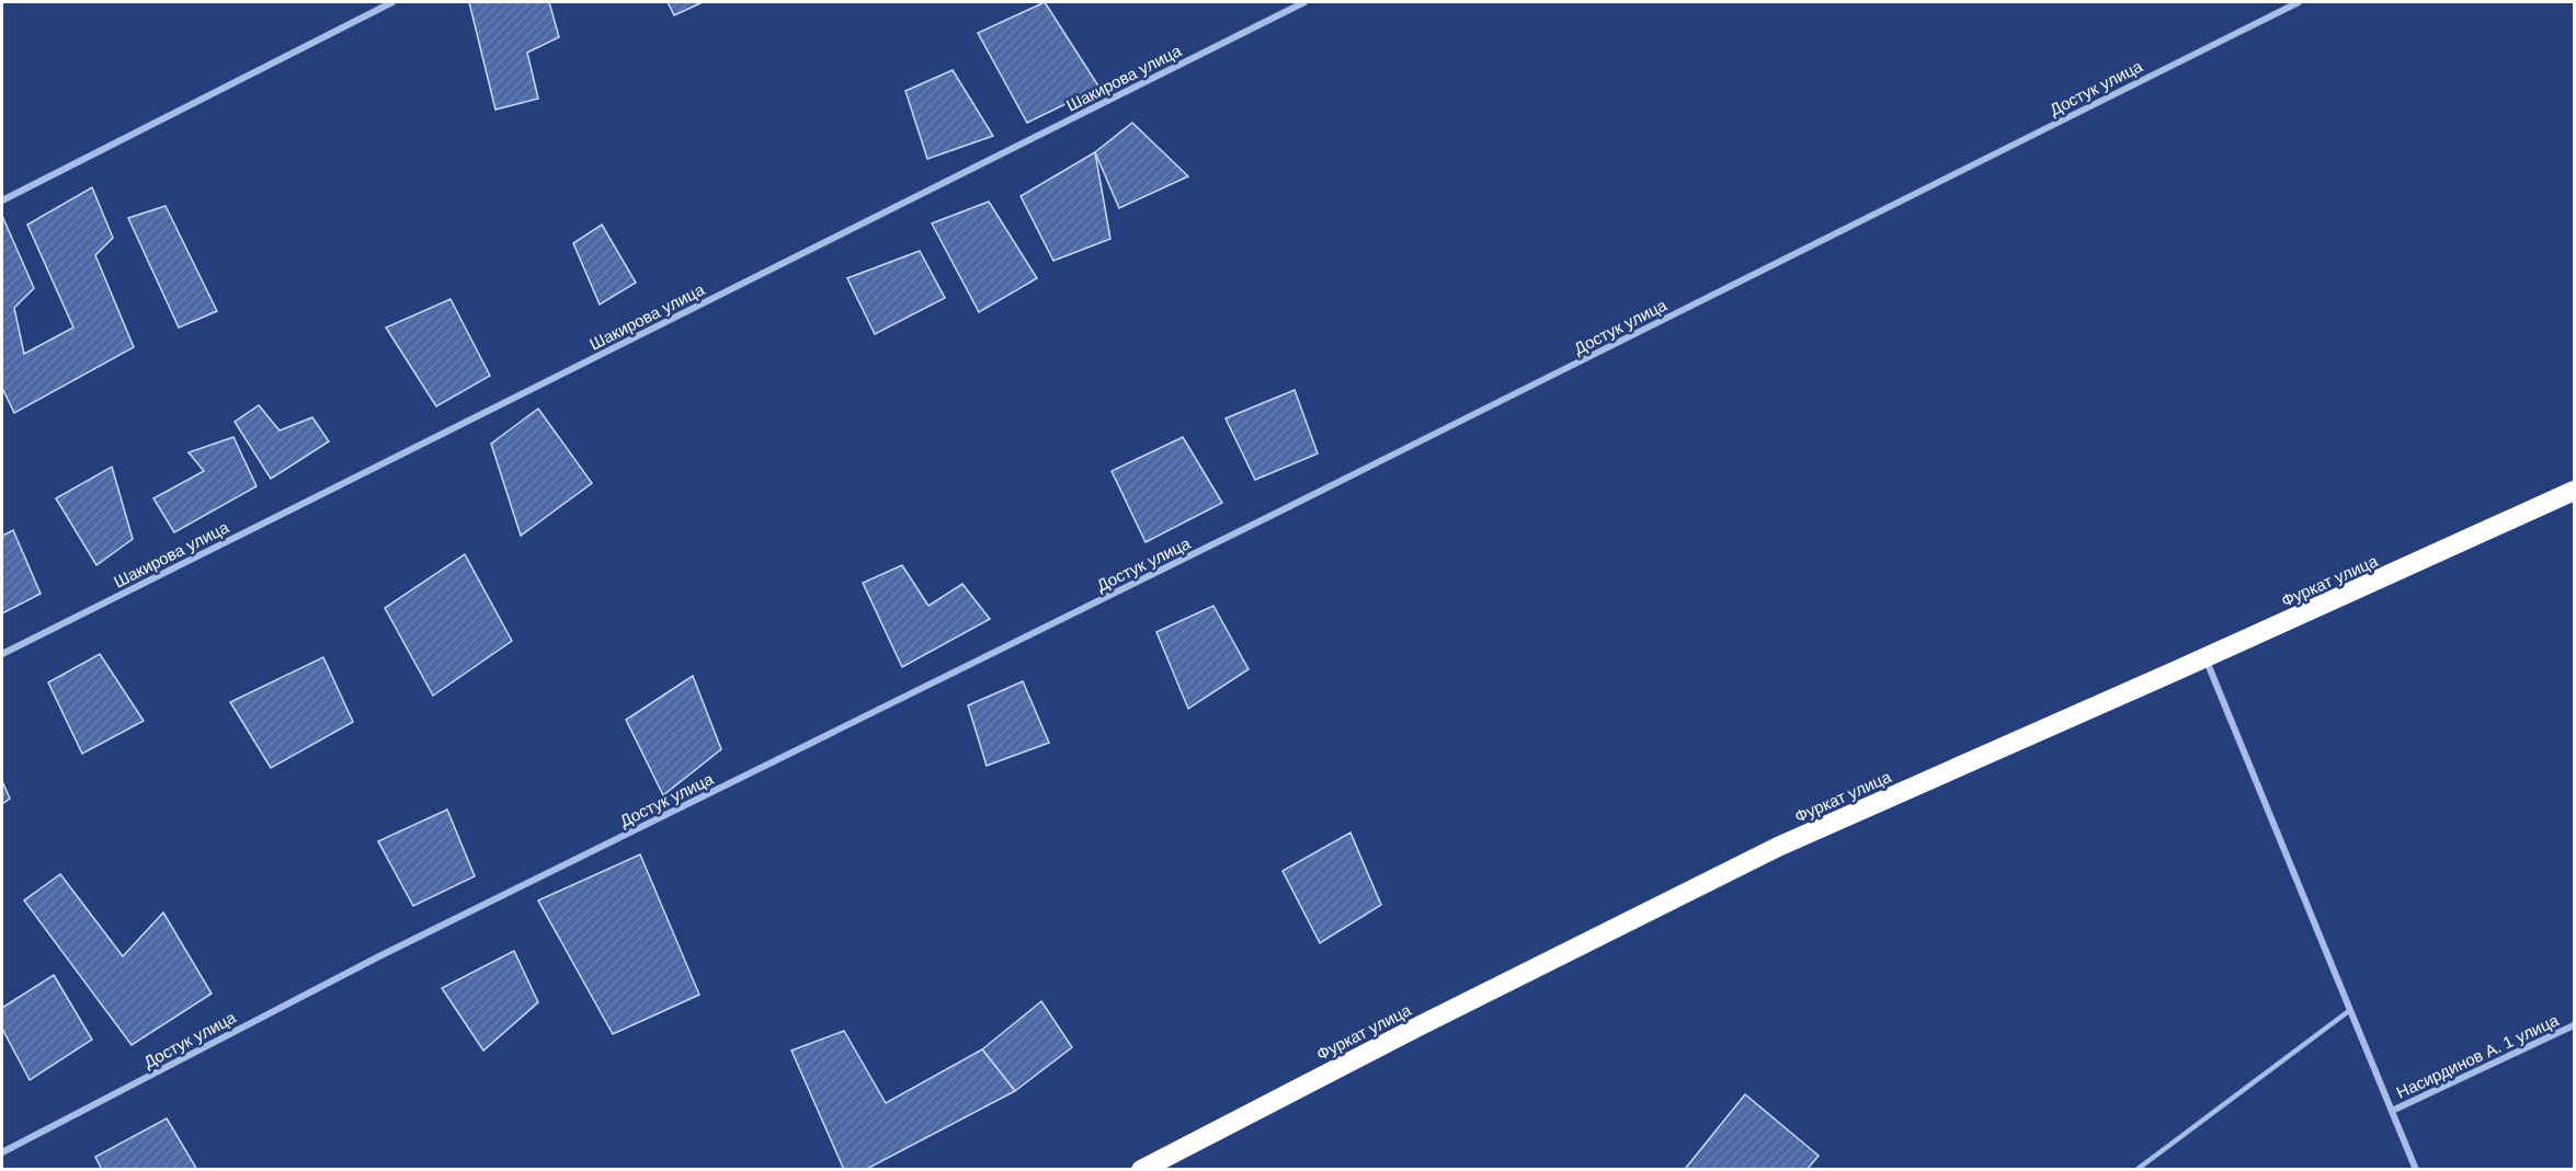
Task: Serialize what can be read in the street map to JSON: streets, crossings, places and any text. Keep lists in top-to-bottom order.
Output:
{
  "streets": {
    "highway": ["Фуркат улица"],
    "street": ["Шакирова улица", "Достук улица", "Насирдинов А. 1 улица"]
  }
}
